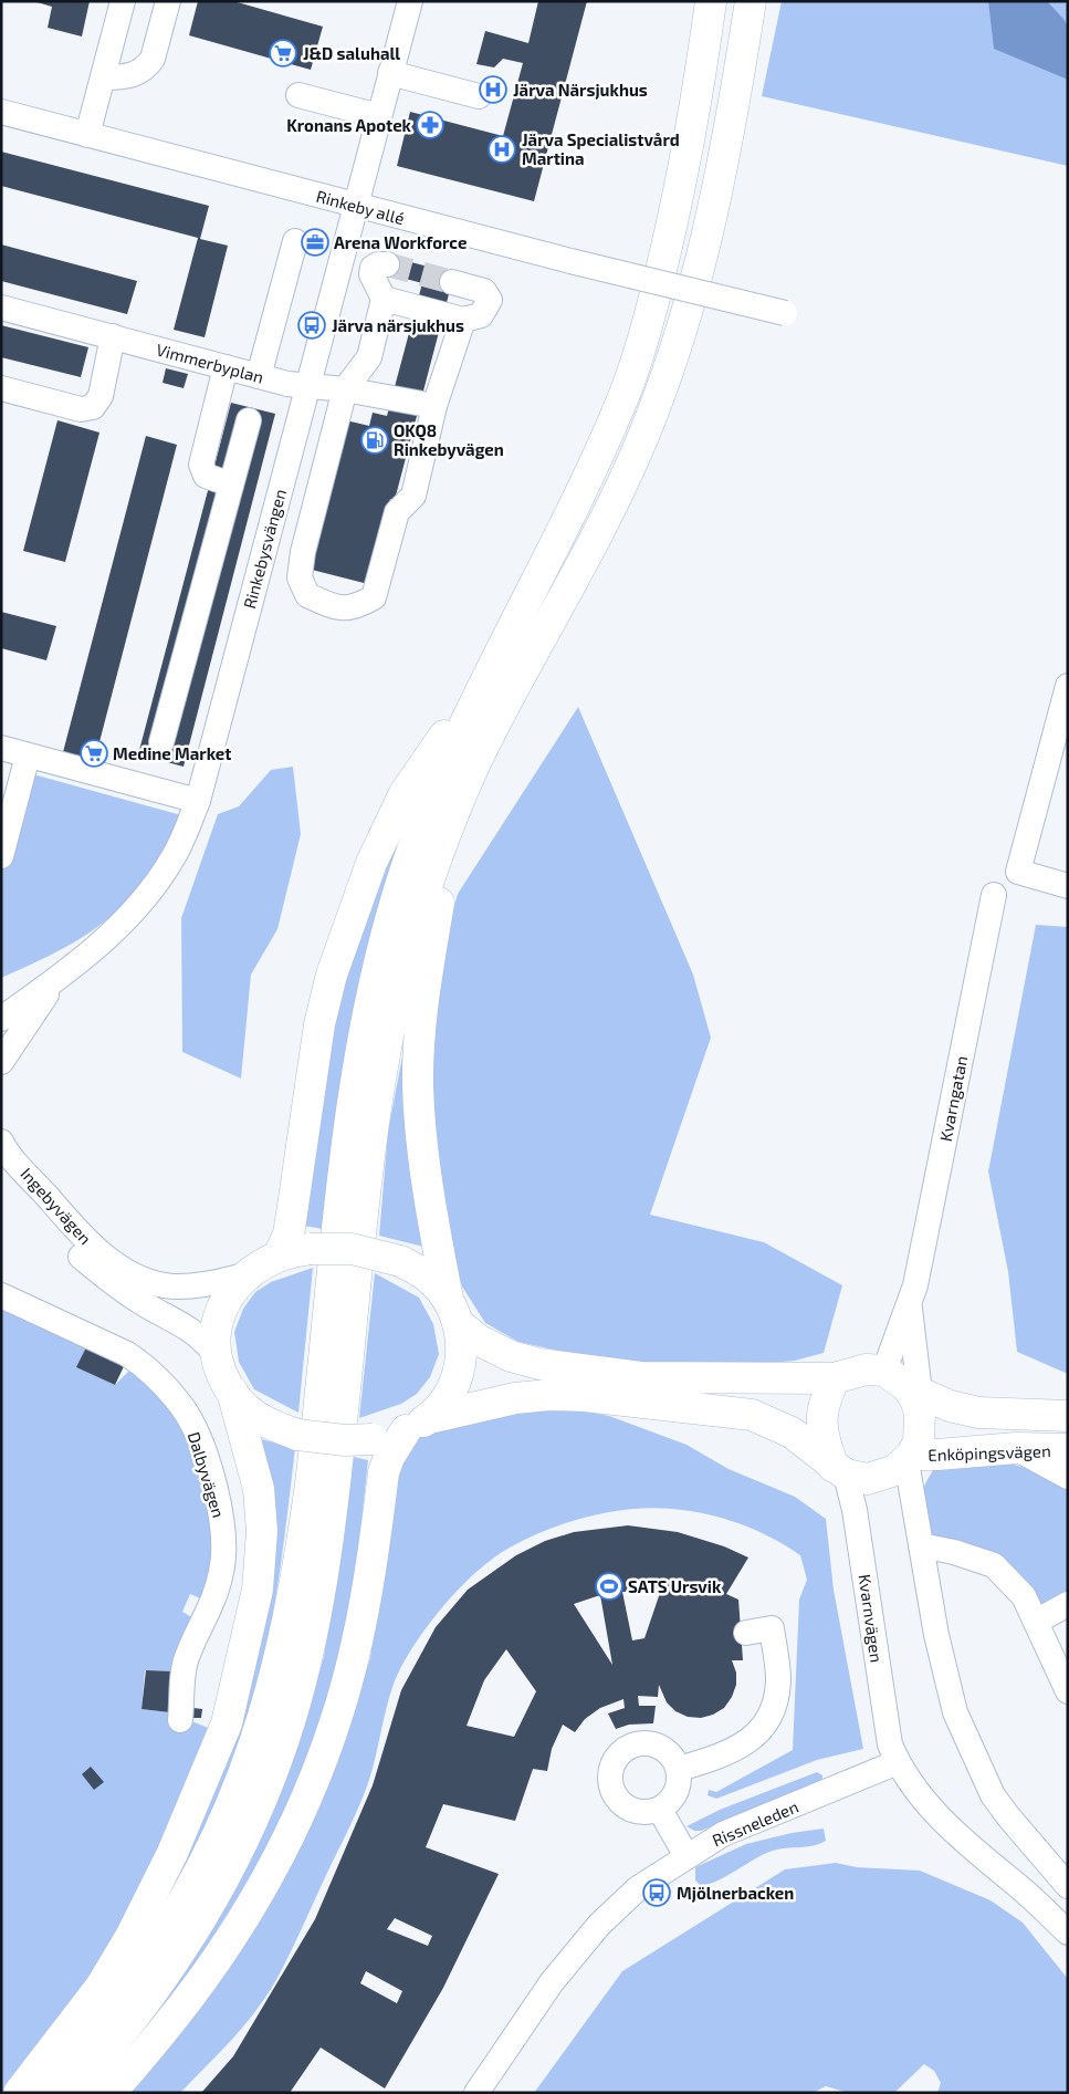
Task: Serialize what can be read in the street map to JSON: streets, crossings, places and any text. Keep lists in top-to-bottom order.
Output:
{
  "streets": {
    "main road": ["Enköpingsvägen"],
    "street": [
      "Rinkeby allé",
      "Vimmerbyplan",
      "Rinkebysvängen",
      "Kvarngatan",
      "Ingebyvägen",
      "Dalbyvägen",
      "Kvarnvägen",
      "Rissneleden"
    ]
  },
  "crossings": [
    ["Rinkeby allé", "Rinkebysvängen"],
    ["Vimmerbyplan", "Rinkebysvängen"],
    ["Kvarngatan", "Enköpingsvägen"],
    ["Kvarngatan", "Kvarnvägen"],
    ["Enköpingsvägen", "Kvarnvägen"],
    ["Kvarnvägen", "Rissneleden"]
  ],
  "places": {
    "supermarket": ["J&D saluhall", "Medine Market"],
    "hospital": ["Järva Närsjukhus", "Järva Specialistvård Martina"],
    "pharmacy": ["Kronans Apotek"],
    "office": ["Arena Workforce"],
    "bus stop": ["Järva närsjukhus", "Mjölnerbacken"],
    "fuel station": ["OKQ8 Rinkebyvägen"],
    "sports": ["SATS Ursvik"]
  }
}
